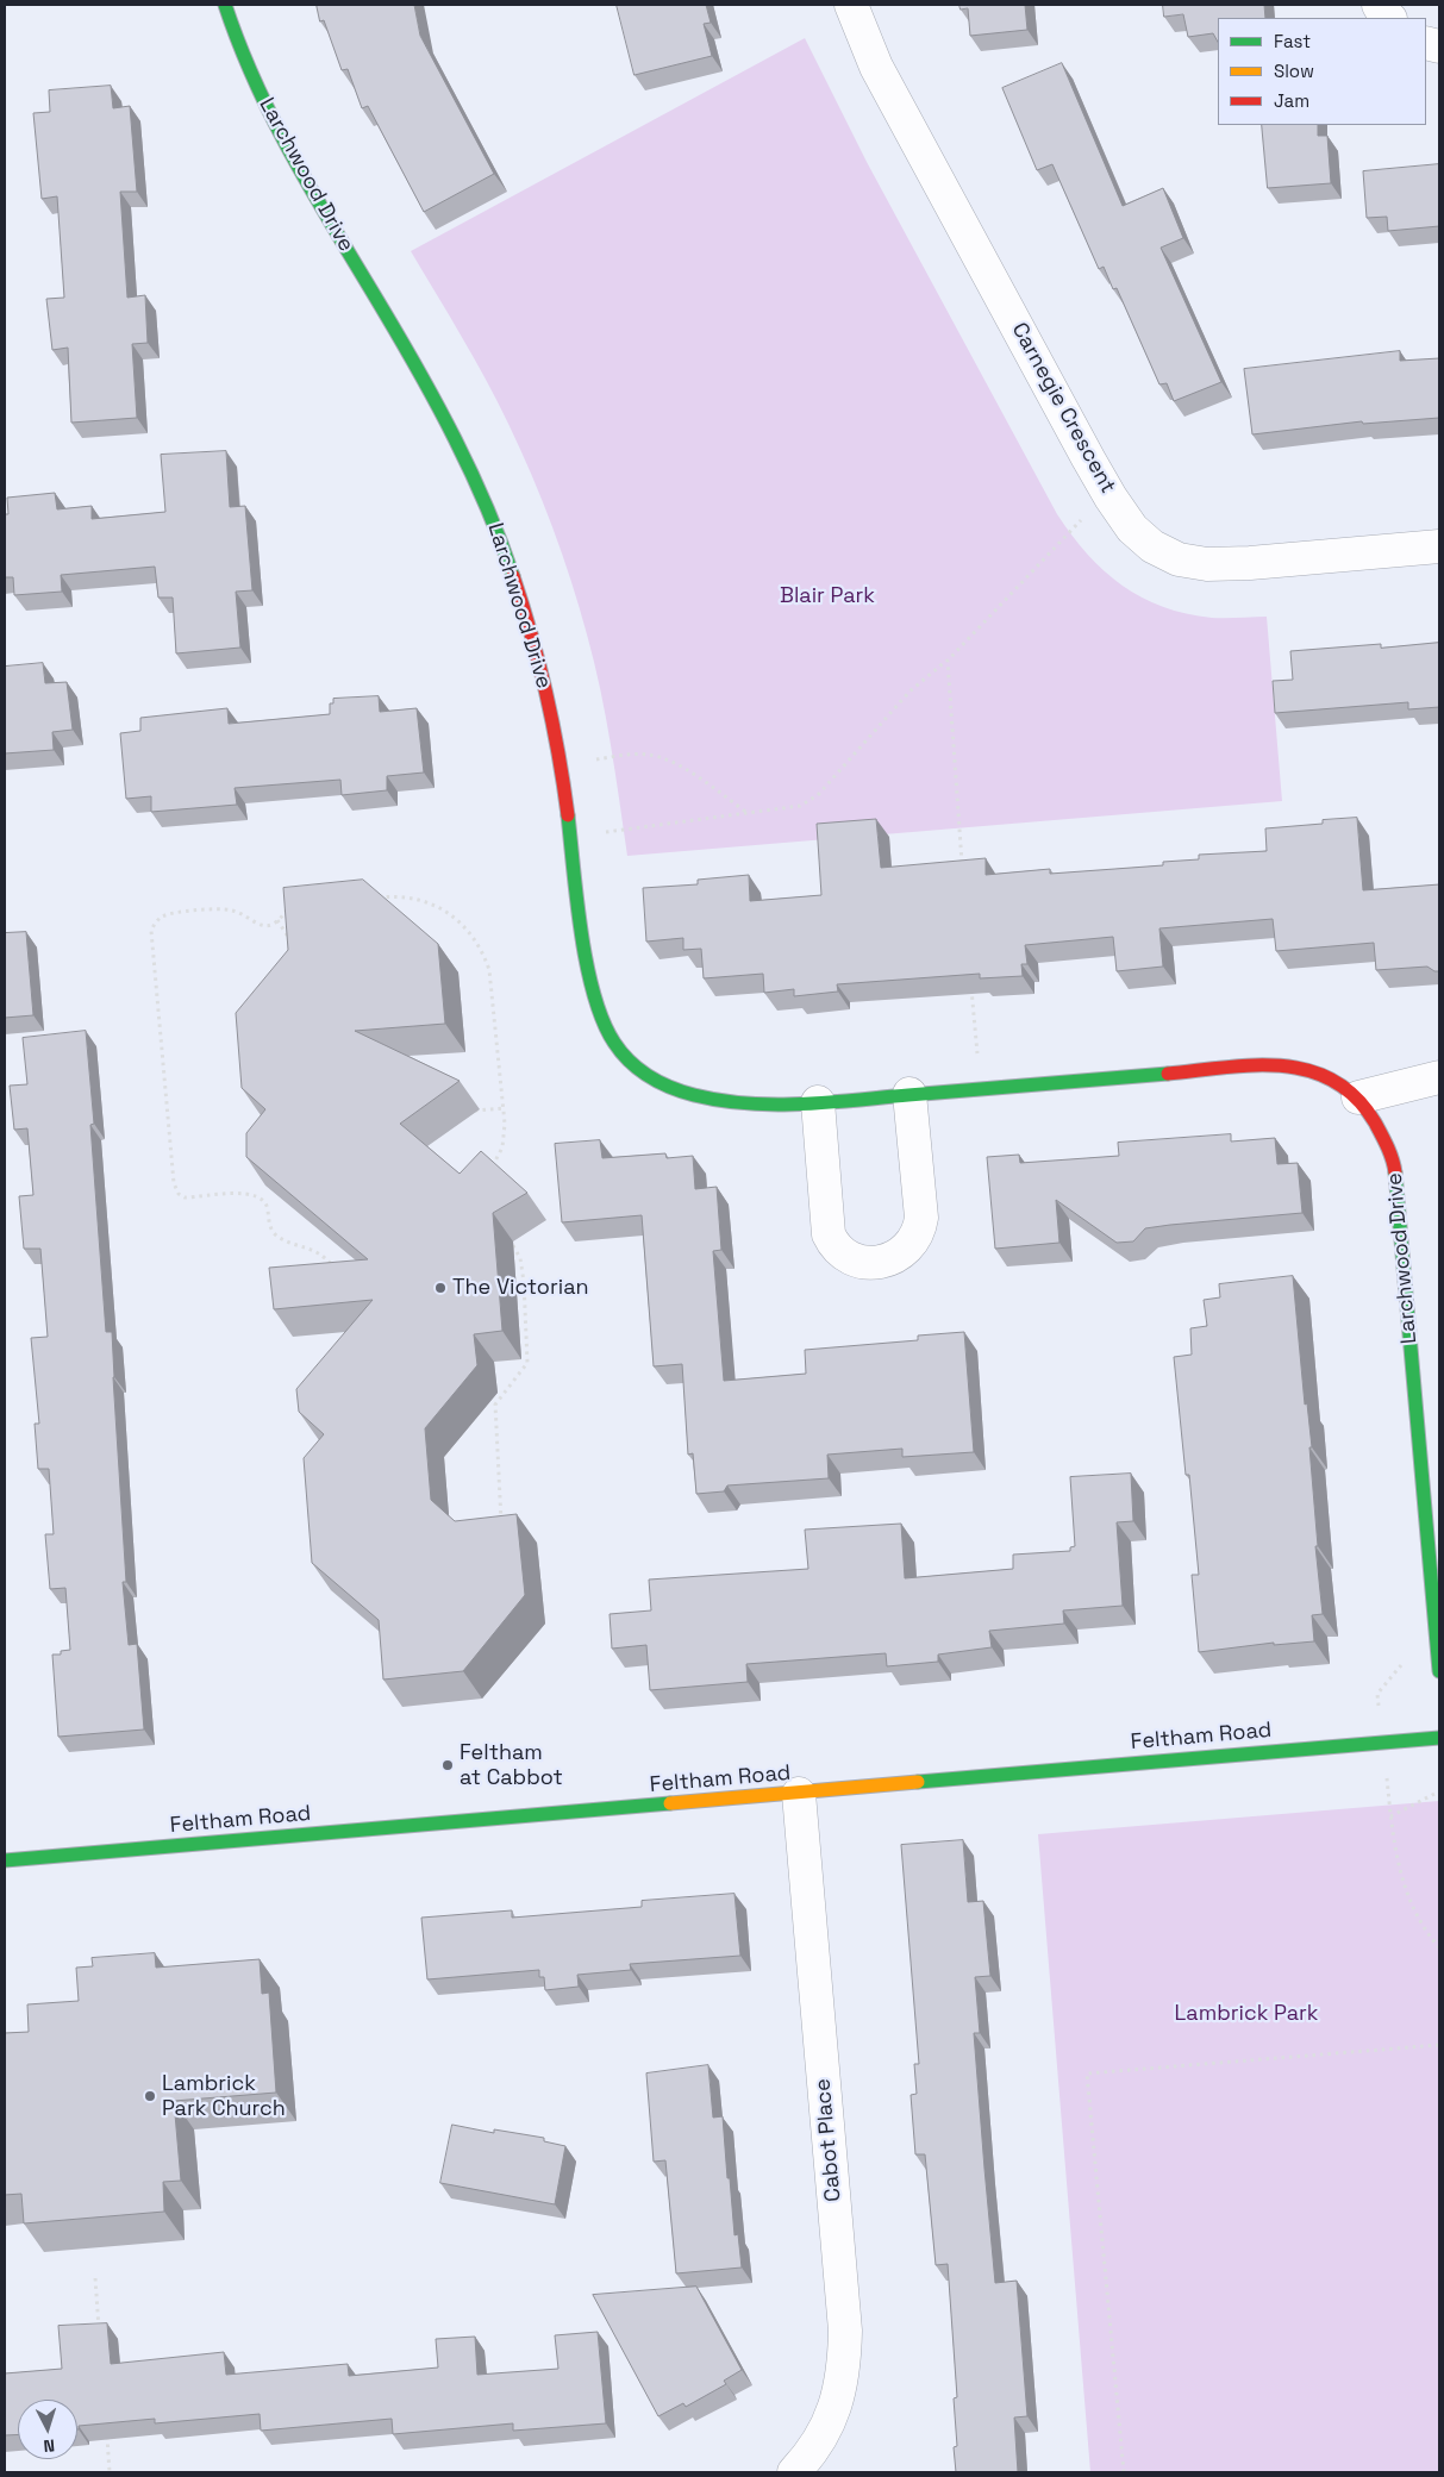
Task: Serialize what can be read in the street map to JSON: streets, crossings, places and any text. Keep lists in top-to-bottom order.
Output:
{
  "streets": {
    "street": [
      "Larchwood Drive",
      "Carnegie Crescent",
      "Feltham Road",
      "Cabot Place"
    ]
  },
  "crossings": [
    ["Feltham Road", "Cabot Place"]
  ],
  "parks": ["Blair Park", "Lambrick Park"],
  "places": ["The Victorian", "Feltham at Cabbot", "Lambrick Park Church"],
  "legend": ["Fast", "Slow", "Jam"],
  "north": "bottom"
}
